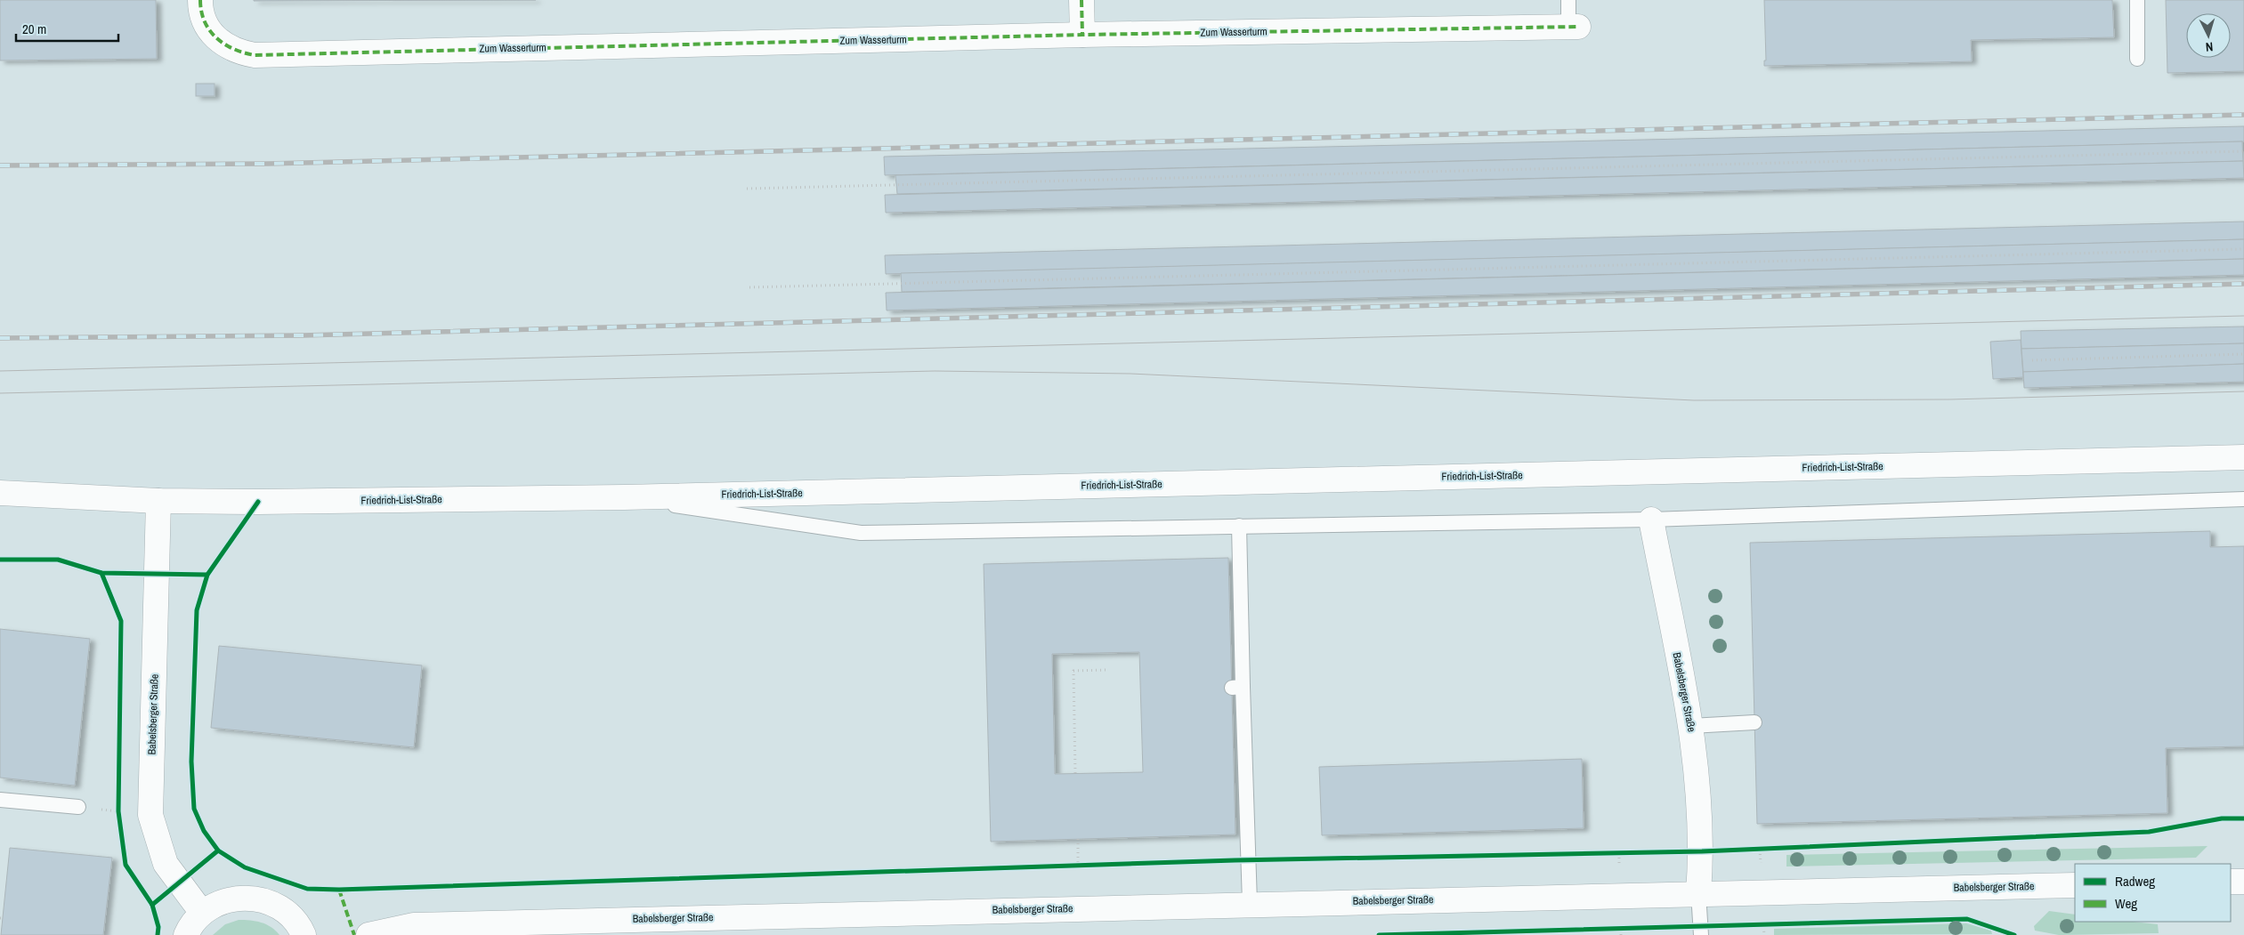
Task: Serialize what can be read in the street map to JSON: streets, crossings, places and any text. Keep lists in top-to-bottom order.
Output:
{
  "streets": {
    "street": ["Zum Wasserturm", "Friedrich-List-Straße", "Babelsberger Straße"]
  },
  "crossings": [
    ["Friedrich-List-Straße", "Babelsberger Straße"]
  ],
  "legend": ["Radweg", "Weg"],
  "scale_bar": "20 m",
  "north": "bottom"
}
